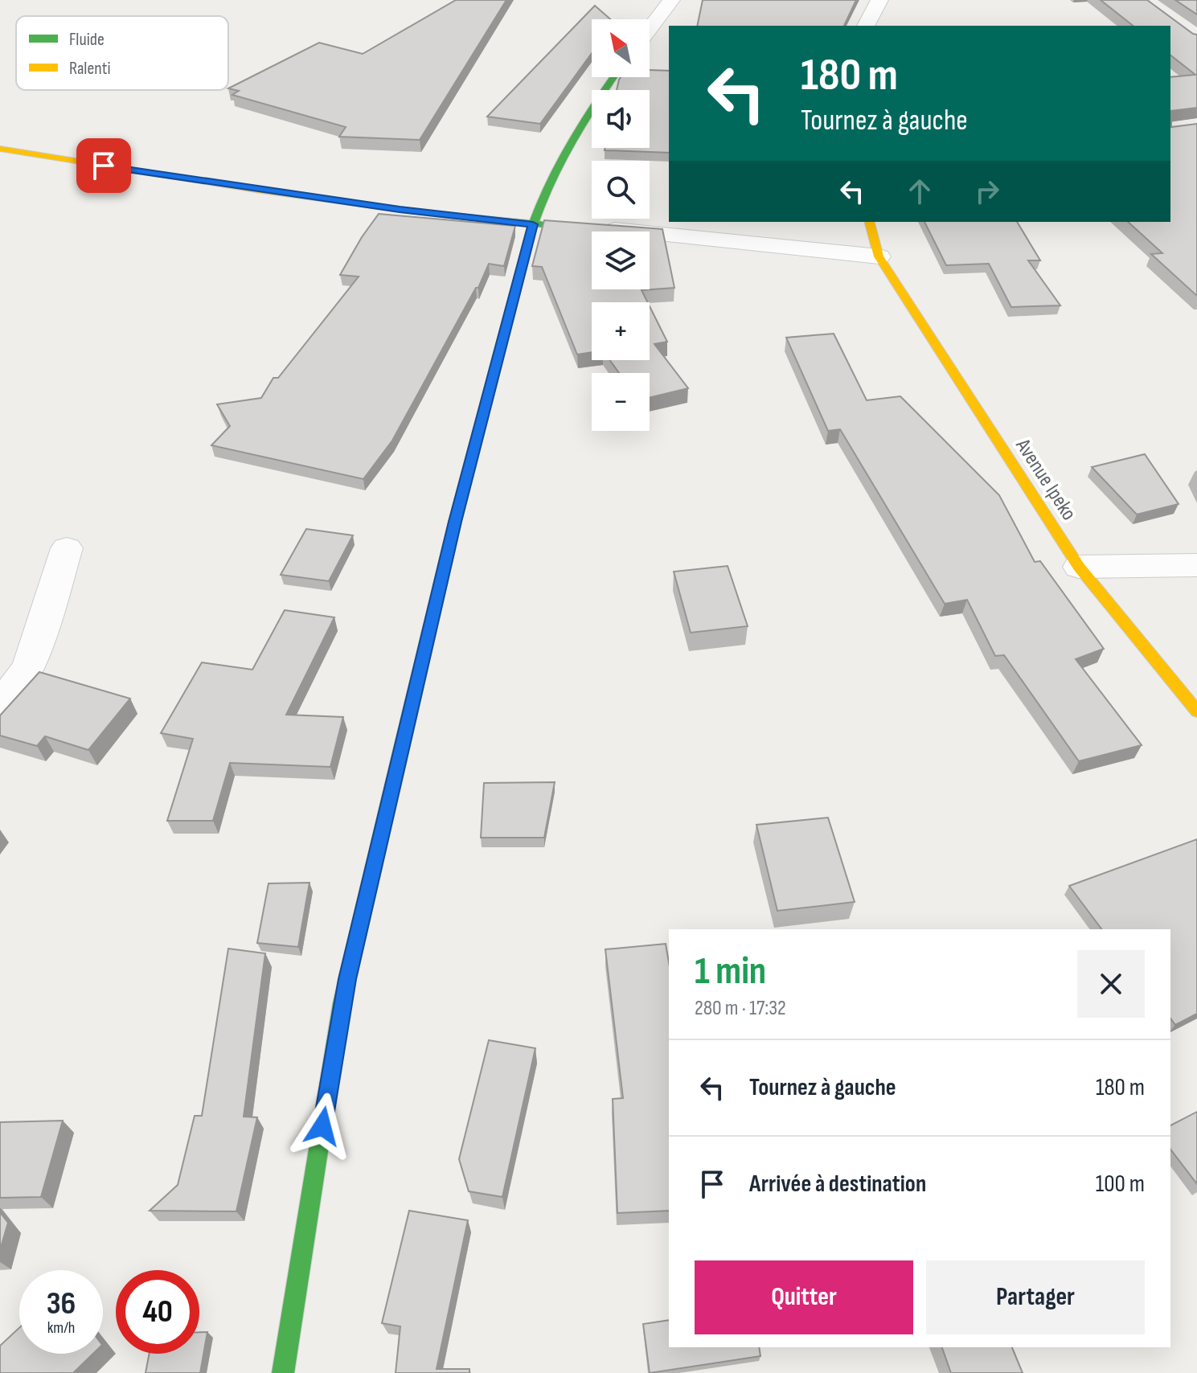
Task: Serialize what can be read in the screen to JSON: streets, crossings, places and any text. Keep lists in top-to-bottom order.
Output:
{
  "streets": {
    "street": ["Avenue Ipeko"]
  },
  "legend": ["Fluide", "Ralenti"],
  "north": "top left",
  "page": {
    "map_buttons": ["+", "−"],
    "turn": ["180 m", "Tournez à gauche"],
    "heading": ["1 min", "280 m · 17:32"],
    "list": [
      {
        "name": "Tournez à gauche",
        "value": "180 m"
      },
      {
        "name": "Arrivée à destination",
        "value": "100 m"
      }
    ],
    "buttons": ["Quitter", "Partager"],
    "speed": "36 km/h",
    "limit": "40"
  }
}
